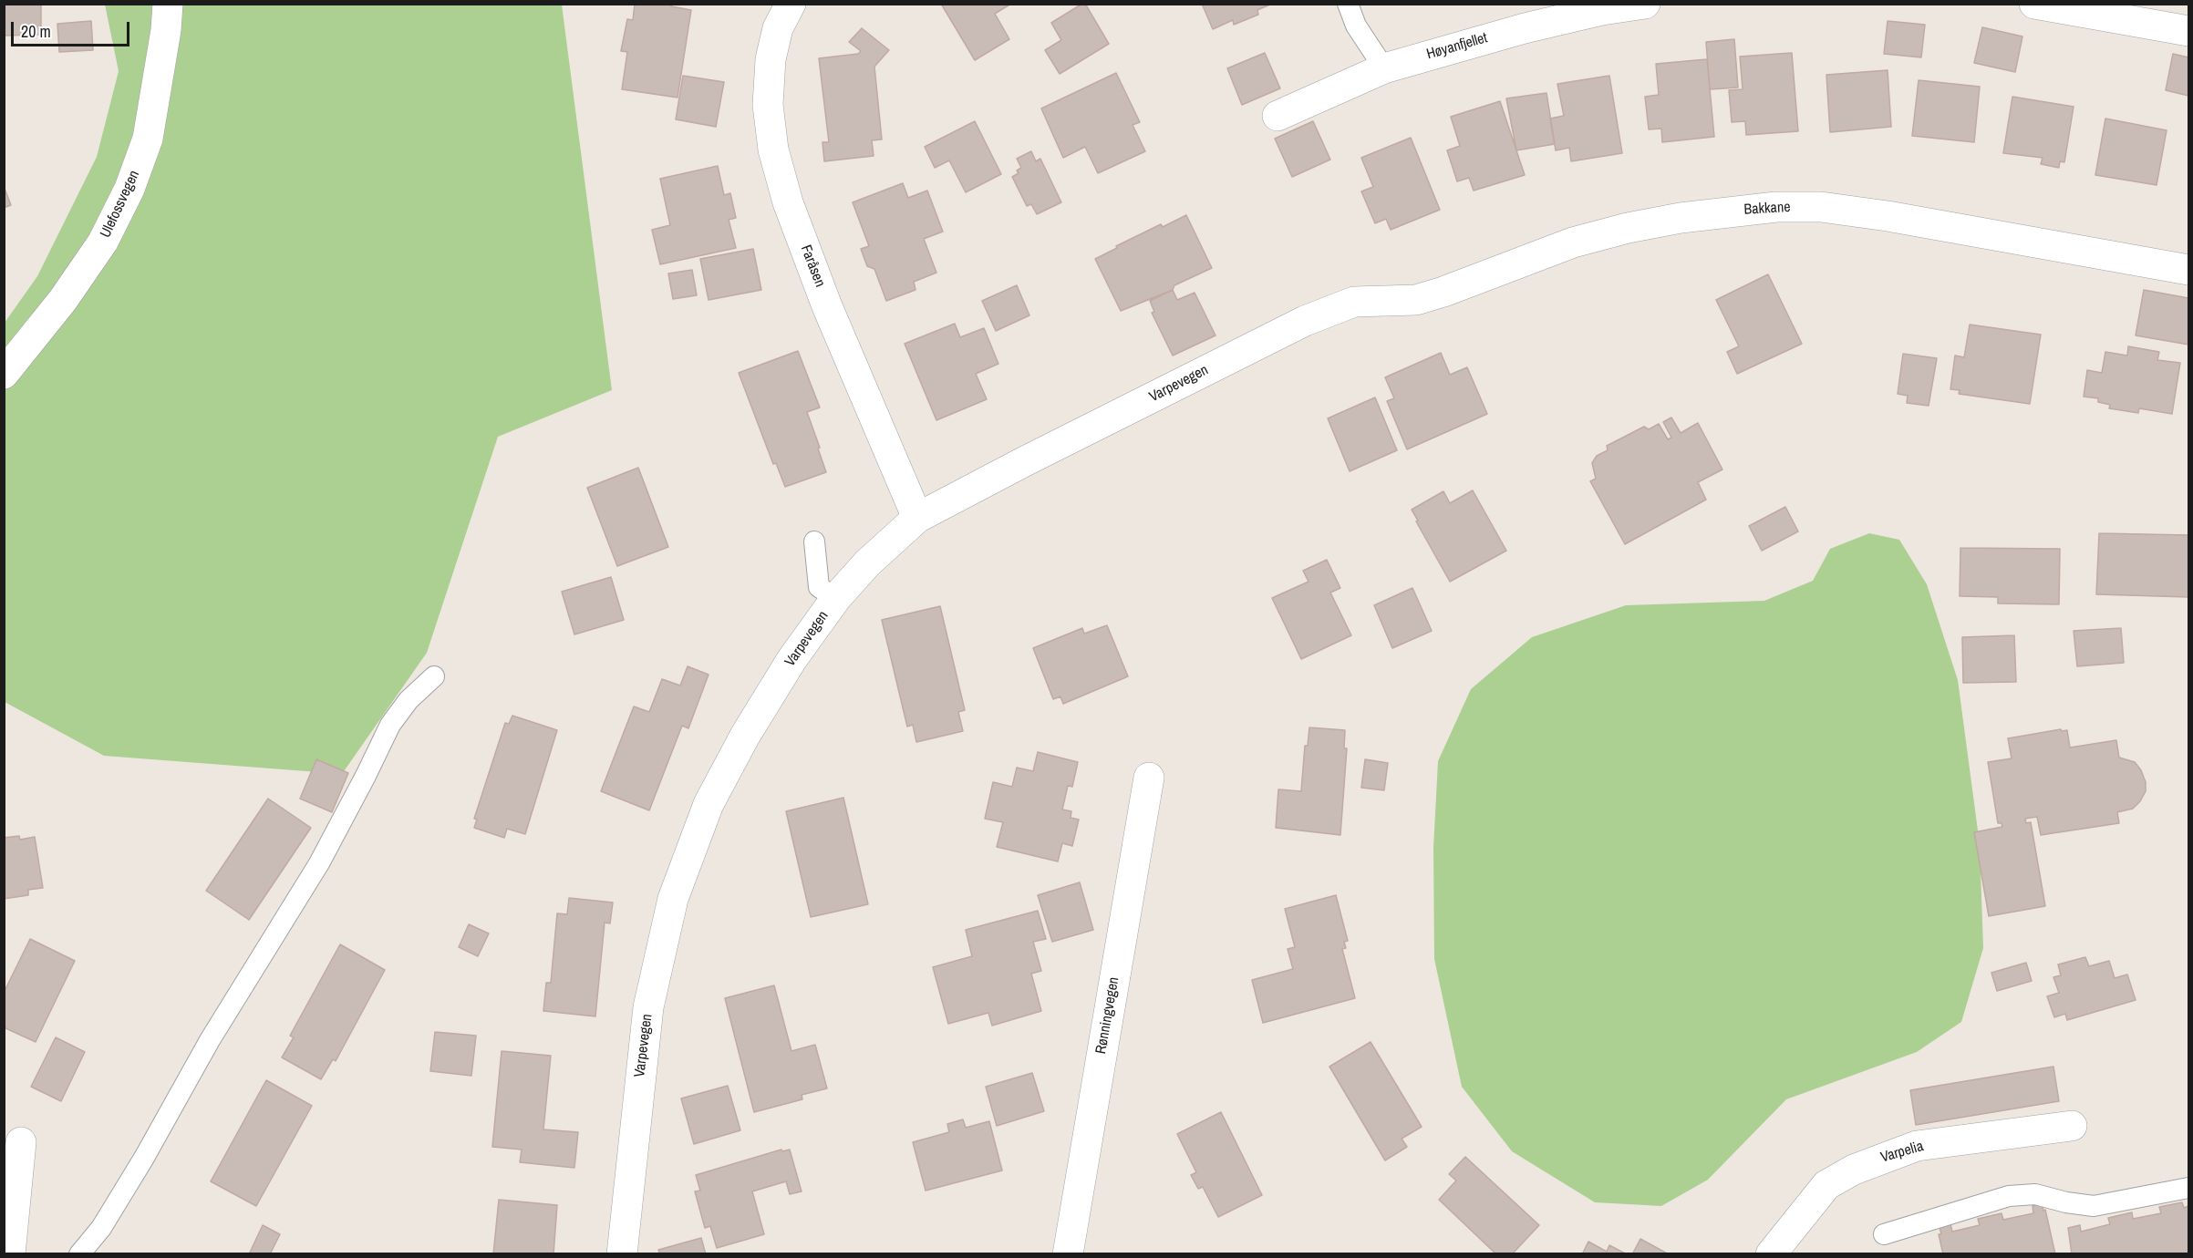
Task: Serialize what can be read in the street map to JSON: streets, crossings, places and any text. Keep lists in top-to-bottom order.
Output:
{
  "streets": {
    "street": [
      "Høyanfjellet",
      "Ulefossvegen",
      "Bakkane",
      "Faråsen",
      "Varpevegen",
      "Rønningvegen",
      "Varpelia"
    ]
  },
  "crossings": [
    ["Bakkane", "Varpevegen"],
    ["Faråsen", "Varpevegen"]
  ],
  "scale_bar": "20 m"
}
